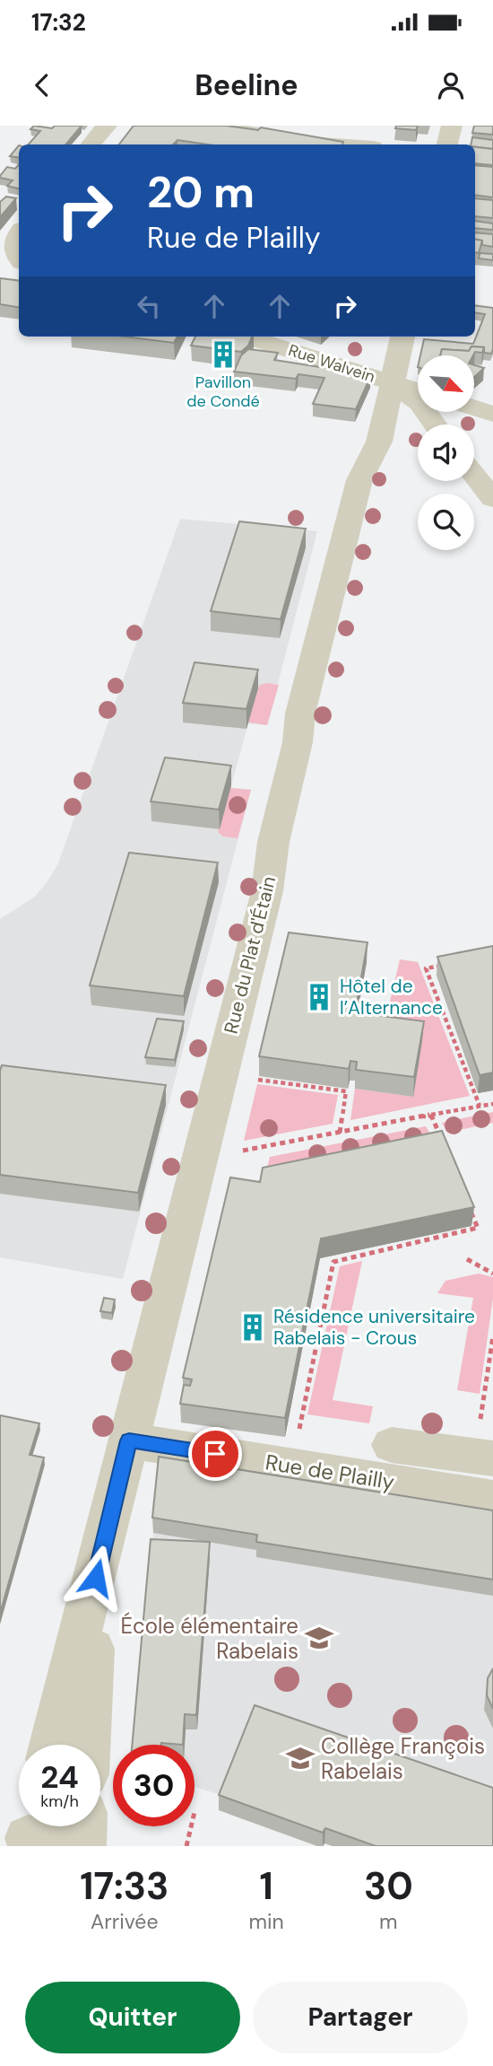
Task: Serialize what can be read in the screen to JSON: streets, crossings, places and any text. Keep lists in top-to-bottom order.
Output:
{
  "streets": {
    "street": ["Rue Walvein", "Rue du Plat d'Étain", "Rue de Plailly"]
  },
  "crossings": [
    ["Rue Walvein", "Rue du Plat d'Étain"],
    ["Rue du Plat d'Étain", "Rue de Plailly"]
  ],
  "places": {
    "building": ["Pavillon de Condé", "Hôtel de l’Alternance", "Résidence universitaire Rabelais - Crous"],
    "school or university": ["École élémentaire Rabelais", "Collège François Rabelais"]
  },
  "north": "bottom right",
  "page": {
    "status": "17:32",
    "header": "Beeline",
    "turn": ["20 m", "Rue de Plailly"],
    "speed": "24 km/h",
    "limit": "30",
    "eta": [
      "17:33",
      "Arrivée",
      "1",
      "min",
      "30",
      "m"
    ],
    "buttons": ["Quitter", "Partager"]
  }
}
